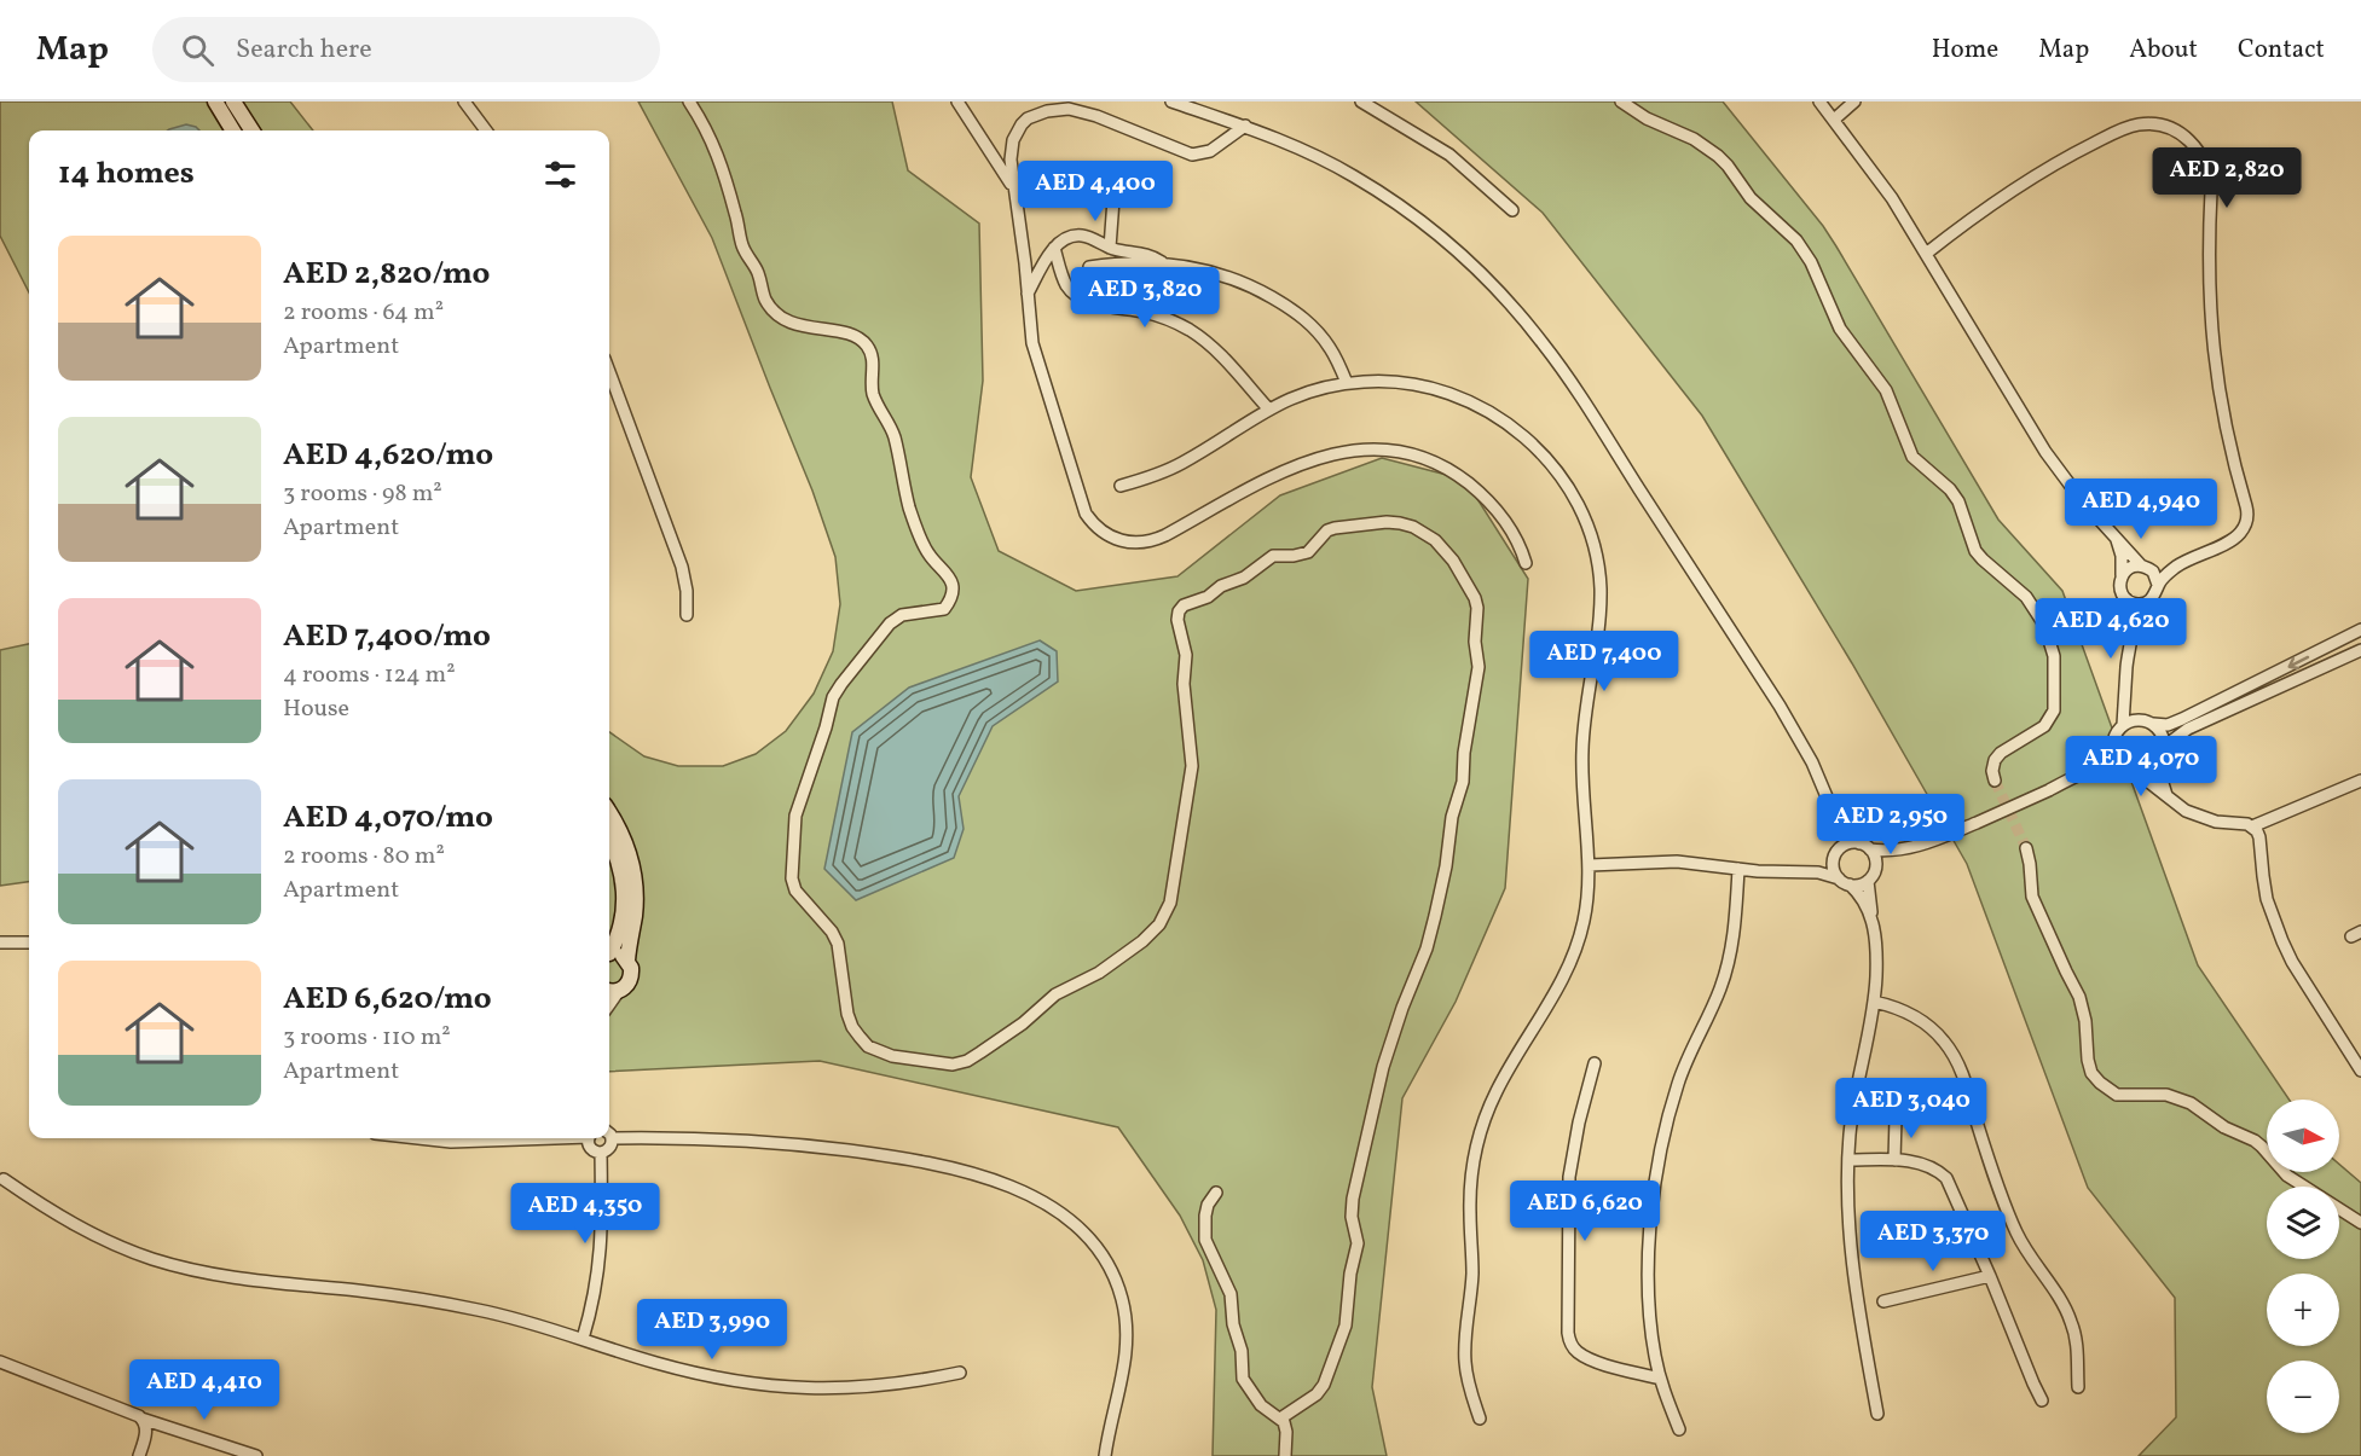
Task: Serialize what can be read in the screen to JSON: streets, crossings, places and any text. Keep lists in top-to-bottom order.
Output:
{
  "north": "right",
  "page": {
    "header": "Map",
    "search": "Search here",
    "nav": [
      "Home",
      "Map",
      "About",
      "Contact"
    ],
    "heading": "14 homes",
    "price": [
      "AED 2,820",
      "AED 4,400",
      "AED 3,820",
      "AED 4,940",
      "AED 4,620",
      "AED 7,400",
      "AED 4,070",
      "AED 2,950",
      "AED 3,040",
      "AED 6,620",
      "AED 4,350",
      "AED 3,370",
      "AED 3,990",
      "AED 4,410"
    ],
    "list": [
      {
        "name": "AED 2,820/mo",
        "note": "2 rooms · 64 m² · Apartment"
      },
      {
        "name": "AED 4,620/mo",
        "note": "3 rooms · 98 m² · Apartment"
      },
      {
        "name": "AED 7,400/mo",
        "note": "4 rooms · 124 m² · House"
      },
      {
        "name": "AED 4,070/mo",
        "note": "2 rooms · 80 m² · Apartment"
      },
      {
        "name": "AED 6,620/mo",
        "note": "3 rooms · 110 m² · Apartment"
      }
    ],
    "map_buttons": ["+", "−"]
  }
}
